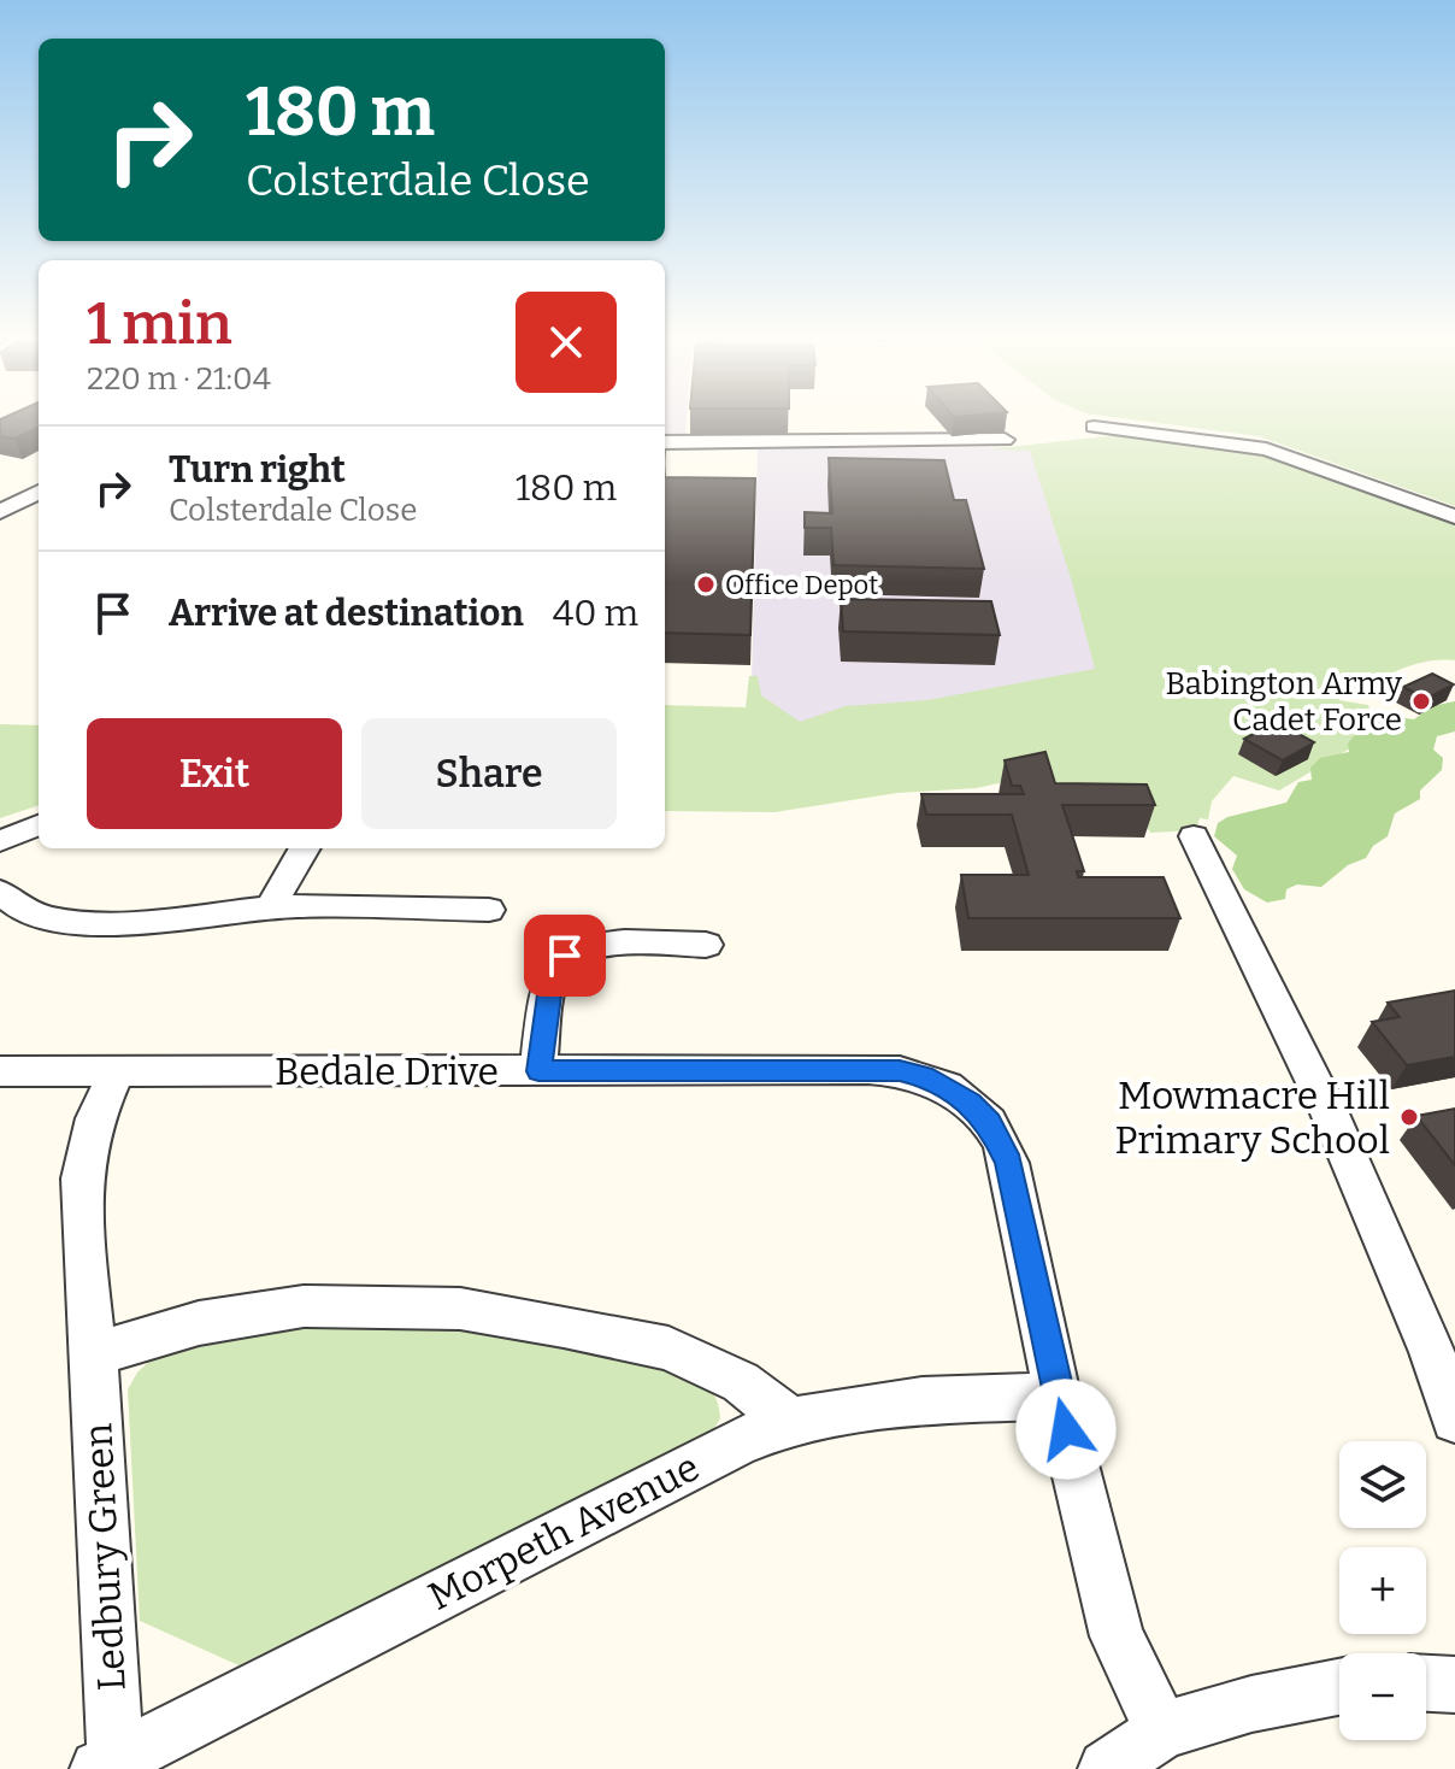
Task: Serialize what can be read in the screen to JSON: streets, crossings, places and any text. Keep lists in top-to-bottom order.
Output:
{
  "streets": {
    "street": ["Bedale Drive", "Morpeth Avenue", "Ledbury Green"]
  },
  "crossings": [
    ["Bedale Drive", "Morpeth Avenue"],
    ["Bedale Drive", "Ledbury Green"],
    ["Morpeth Avenue", "Ledbury Green"]
  ],
  "places": ["Office Depot", "Babington Army Cadet Force", "Mowmacre Hill Primary School"],
  "page": {
    "turn": ["180 m", "Colsterdale Close"],
    "heading": ["1 min", "220 m · 21:04"],
    "list": [
      {
        "name": "Turn right",
        "note": "Colsterdale Close",
        "value": "180 m"
      },
      {
        "name": "Arrive at destination",
        "value": "40 m"
      }
    ],
    "buttons": ["Exit", "Share"],
    "map_buttons": ["+", "−"]
  }
}
